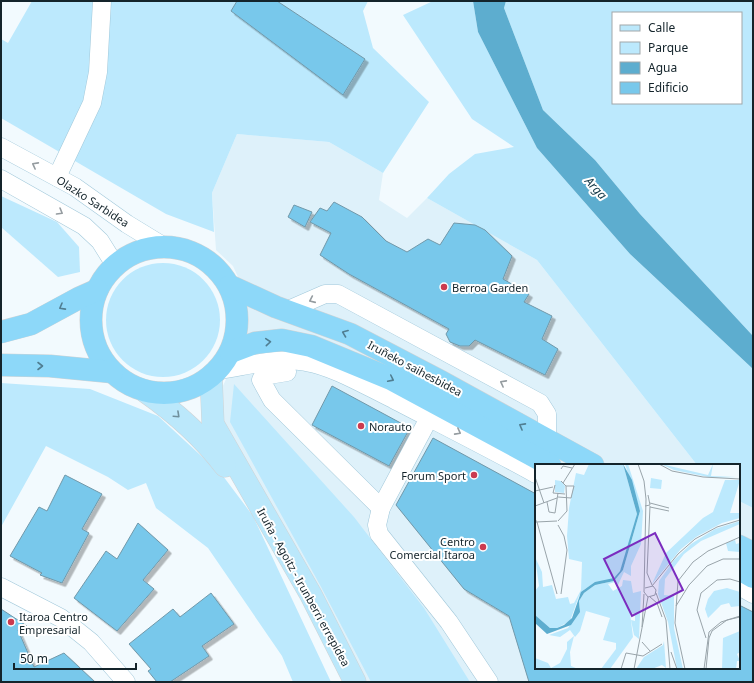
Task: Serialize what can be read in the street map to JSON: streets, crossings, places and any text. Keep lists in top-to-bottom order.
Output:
{
  "streets": {
    "highway": ["Iruñeko saihesbidea"],
    "main road": ["Iruña - Agoitz - Irunberri errepidea"],
    "street": ["Olazko Sarbidea"]
  },
  "crossings": [
    ["Iruñeko saihesbidea", "Iruña - Agoitz - Irunberri errepidea"]
  ],
  "water": ["Arga"],
  "places": [
    "Berroa Garden",
    "Norauto",
    "Forum Sport",
    "Centro Comercial Itaroa",
    "Itaroa Centro Empresarial"
  ],
  "legend": [
    "Calle",
    "Parque",
    "Agua",
    "Edificio"
  ],
  "scale_bar": "50 m"
}
